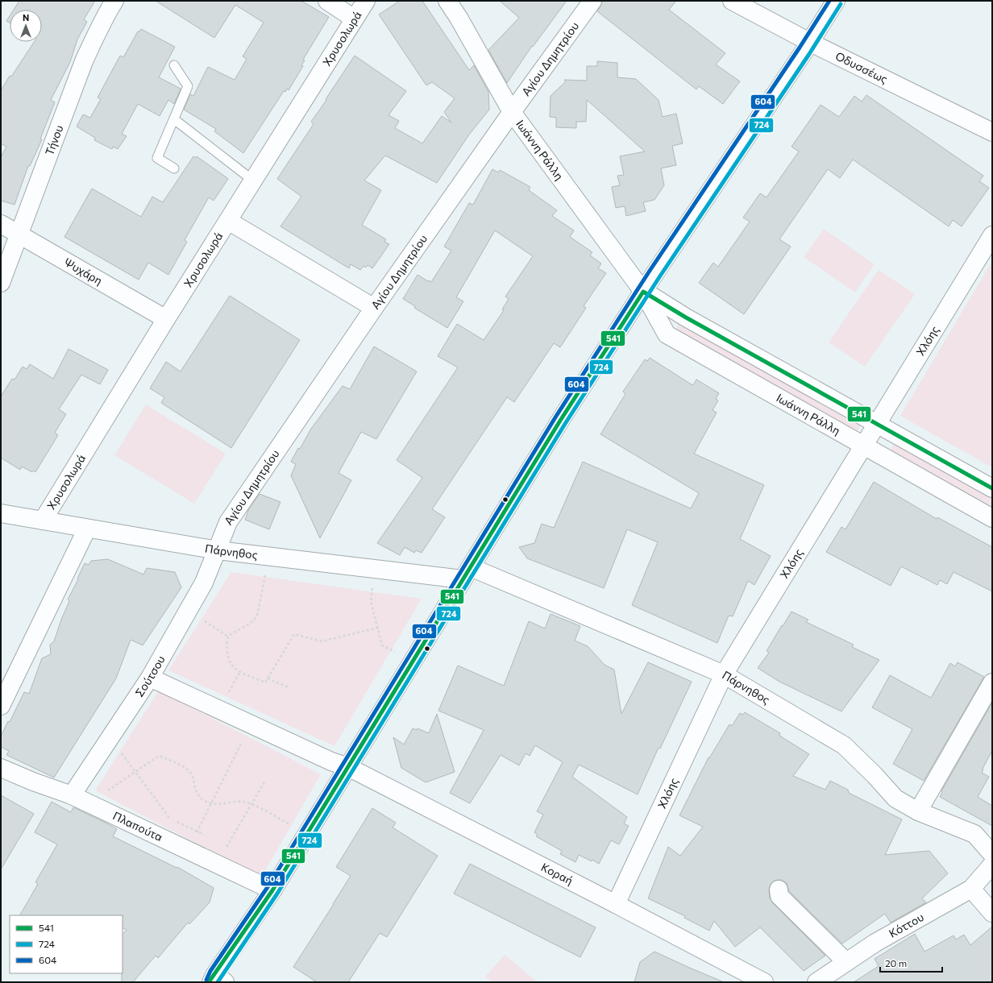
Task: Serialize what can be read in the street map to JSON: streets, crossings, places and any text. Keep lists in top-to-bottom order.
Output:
{
  "streets": {
    "street": [
      "Χρυσολωρά",
      "Αγίου Δημητρίου",
      "Οδυσσέως",
      "Τήνου",
      "Ιωάννη Ράλλη",
      "Ψυχάρη",
      "Χλόης",
      "Πάρνηθος",
      "Σούτσου",
      "Πλαπούτα",
      "Κοραή",
      "Κόττου"
    ]
  },
  "crossings": [
    ["Χρυσολωρά", "Ψυχάρη"],
    ["Χρυσολωρά", "Πάρνηθος"],
    ["Αγίου Δημητρίου", "Ιωάννη Ράλλη"],
    ["Αγίου Δημητρίου", "Πάρνηθος"],
    ["Αγίου Δημητρίου", "Σούτσου"],
    ["Τήνου", "Ψυχάρη"],
    ["Ιωάννη Ράλλη", "Χλόης"],
    ["Χλόης", "Πάρνηθος"],
    ["Χλόης", "Κοραή"],
    ["Πάρνηθος", "Σούτσου"],
    ["Σούτσου", "Πλαπούτα"],
    ["Σούτσου", "Κοραή"]
  ],
  "lines": ["transit line 604", "transit line 724", "transit line 541"],
  "legend": ["541", "724", "604"],
  "scale_bar": "20 m",
  "north": "top"
}
